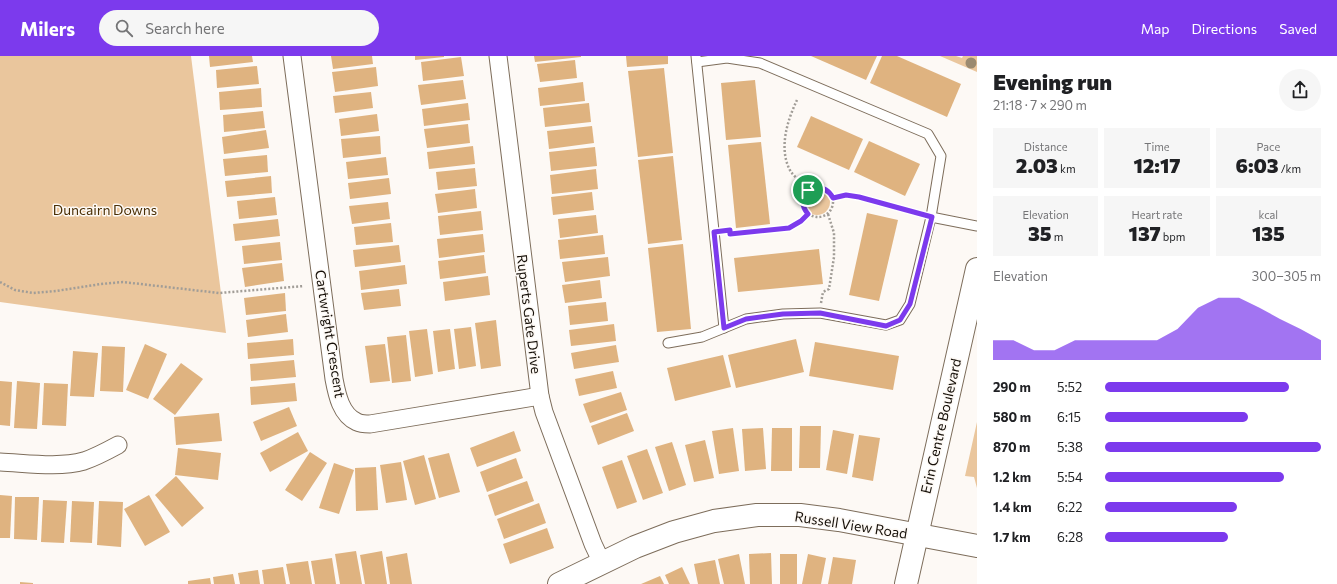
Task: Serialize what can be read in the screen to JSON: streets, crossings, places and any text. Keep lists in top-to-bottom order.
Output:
{
  "streets": {
    "street": [
      "Ruperts Gate Drive",
      "Cartwright Crescent",
      "Erin Centre Boulevard",
      "Russell View Road"
    ]
  },
  "crossings": [
    ["Ruperts Gate Drive", "Cartwright Crescent"],
    ["Ruperts Gate Drive", "Russell View Road"],
    ["Erin Centre Boulevard", "Russell View Road"]
  ],
  "parks": ["Duncairn Downs"],
  "page": {
    "header": "Milers",
    "search": "Search here",
    "nav": ["Map", "Directions", "Saved"],
    "heading": ["Evening run", "21:18 · 7 × 290 m"],
    "stats": [
      ["Distance", "2.03 km"],
      ["Time", "12:17"],
      ["Pace", "6:03 /km"],
      ["Elevation", "35 m"],
      ["Heart rate", "137 bpm"],
      ["kcal", "135"]
    ],
    "chart": ["Elevation", "300–305 m"],
    "list": [
      {
        "name": "290 m",
        "note": "5:52"
      },
      {
        "name": "580 m",
        "note": "6:15"
      },
      {
        "name": "870 m",
        "note": "5:38"
      },
      {
        "name": "1.2 km",
        "note": "5:54"
      },
      {
        "name": "1.4 km",
        "note": "6:22"
      },
      {
        "name": "1.7 km",
        "note": "6:28"
      }
    ]
  }
}
